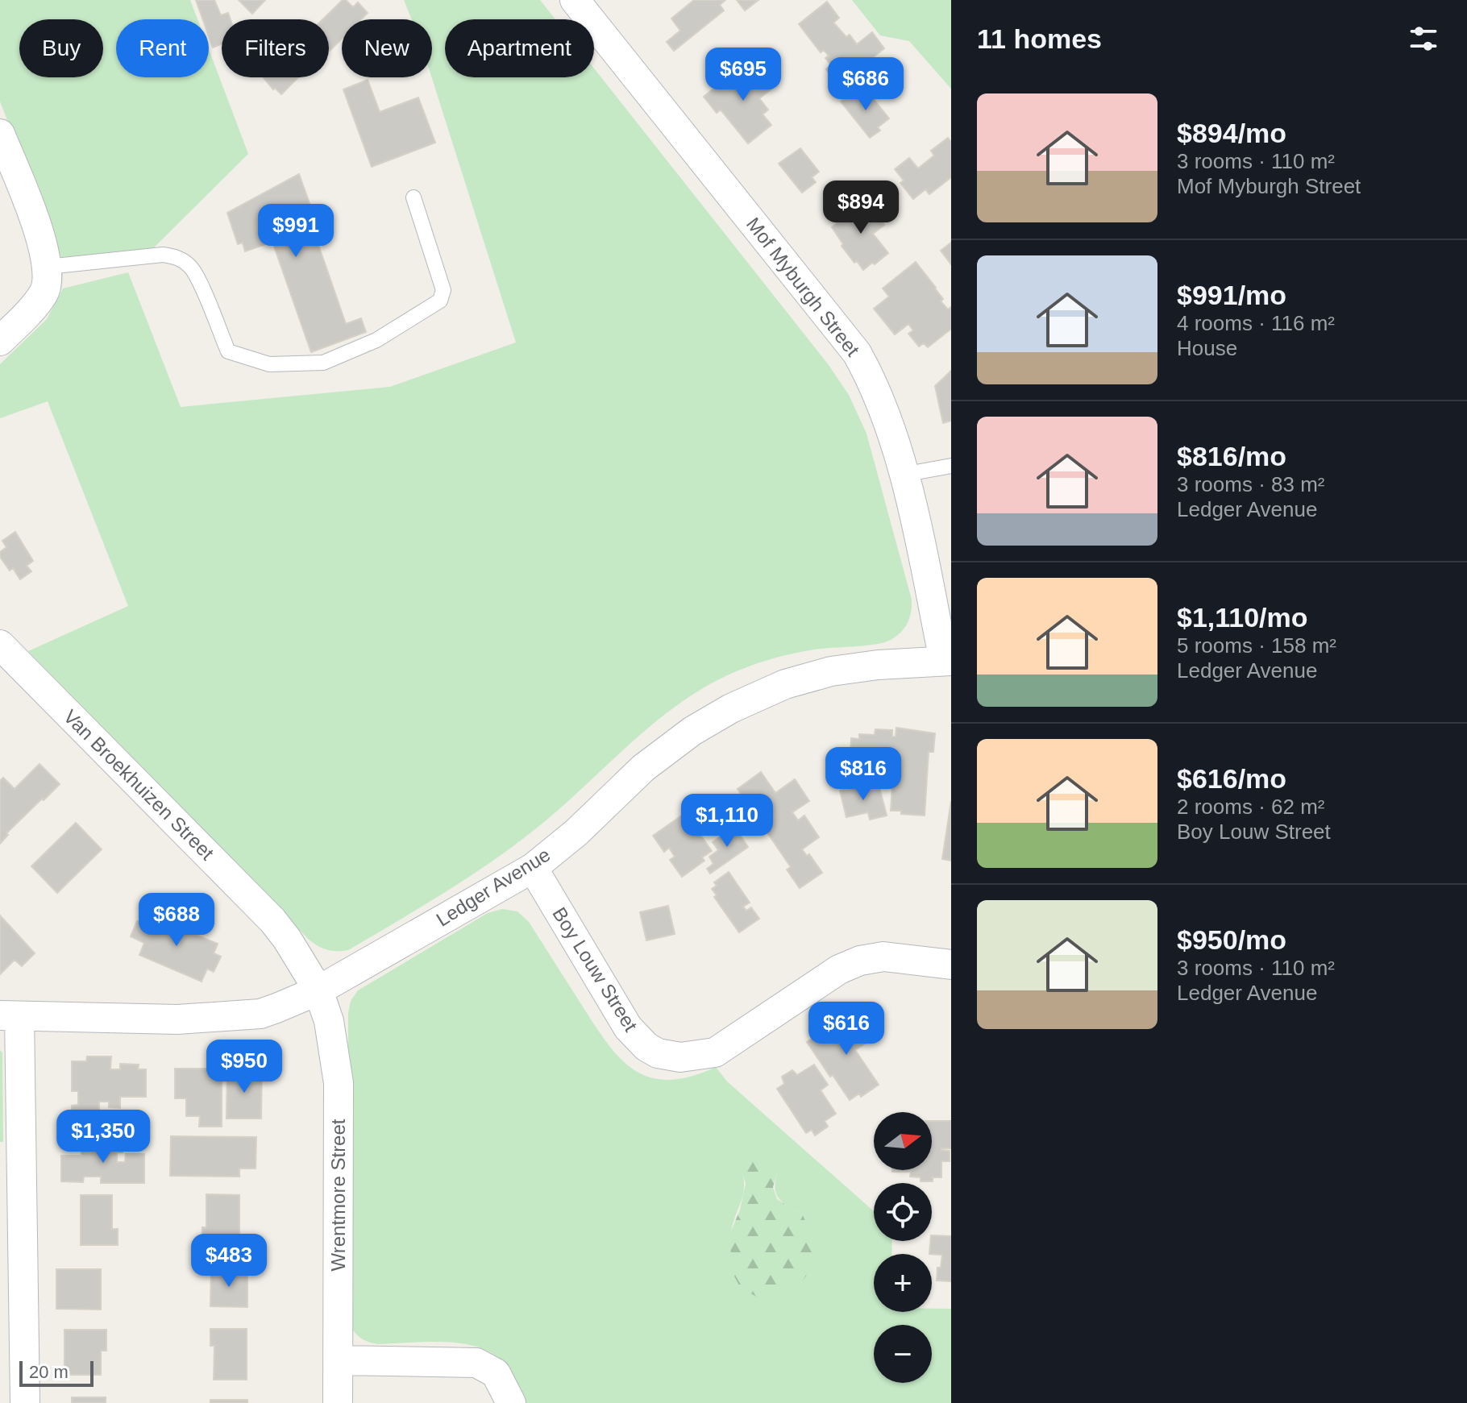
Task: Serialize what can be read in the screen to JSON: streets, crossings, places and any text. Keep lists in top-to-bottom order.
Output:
{
  "streets": {
    "street": [
      "Mof Myburgh Street",
      "Van Broekhuizen Street",
      "Ledger Avenue",
      "Boy Louw Street",
      "Wrentmore Street"
    ]
  },
  "crossings": [
    ["Mof Myburgh Street", "Ledger Avenue"],
    ["Van Broekhuizen Street", "Ledger Avenue"],
    ["Van Broekhuizen Street", "Wrentmore Street"],
    ["Ledger Avenue", "Boy Louw Street"],
    ["Ledger Avenue", "Wrentmore Street"]
  ],
  "scale_bar": "20 m",
  "north": "right",
  "page": {
    "heading": "11 homes",
    "chip": [
      "Buy",
      "Rent",
      "Filters",
      "New",
      "Apartment"
    ],
    "price": [
      "$695",
      "$686",
      "$894",
      "$991",
      "$816",
      "$1,110",
      "$688",
      "$616",
      "$950",
      "$1,350",
      "$483"
    ],
    "list": [
      {
        "name": "$894/mo",
        "note": "3 rooms · 110 m² · Mof Myburgh Street"
      },
      {
        "name": "$991/mo",
        "note": "4 rooms · 116 m² · House"
      },
      {
        "name": "$816/mo",
        "note": "3 rooms · 83 m² · Ledger Avenue"
      },
      {
        "name": "$1,110/mo",
        "note": "5 rooms · 158 m² · Ledger Avenue"
      },
      {
        "name": "$616/mo",
        "note": "2 rooms · 62 m² · Boy Louw Street"
      },
      {
        "name": "$950/mo",
        "note": "3 rooms · 110 m² · Ledger Avenue"
      }
    ],
    "map_buttons": ["+", "−"],
    "scale": "20 m"
  }
}
